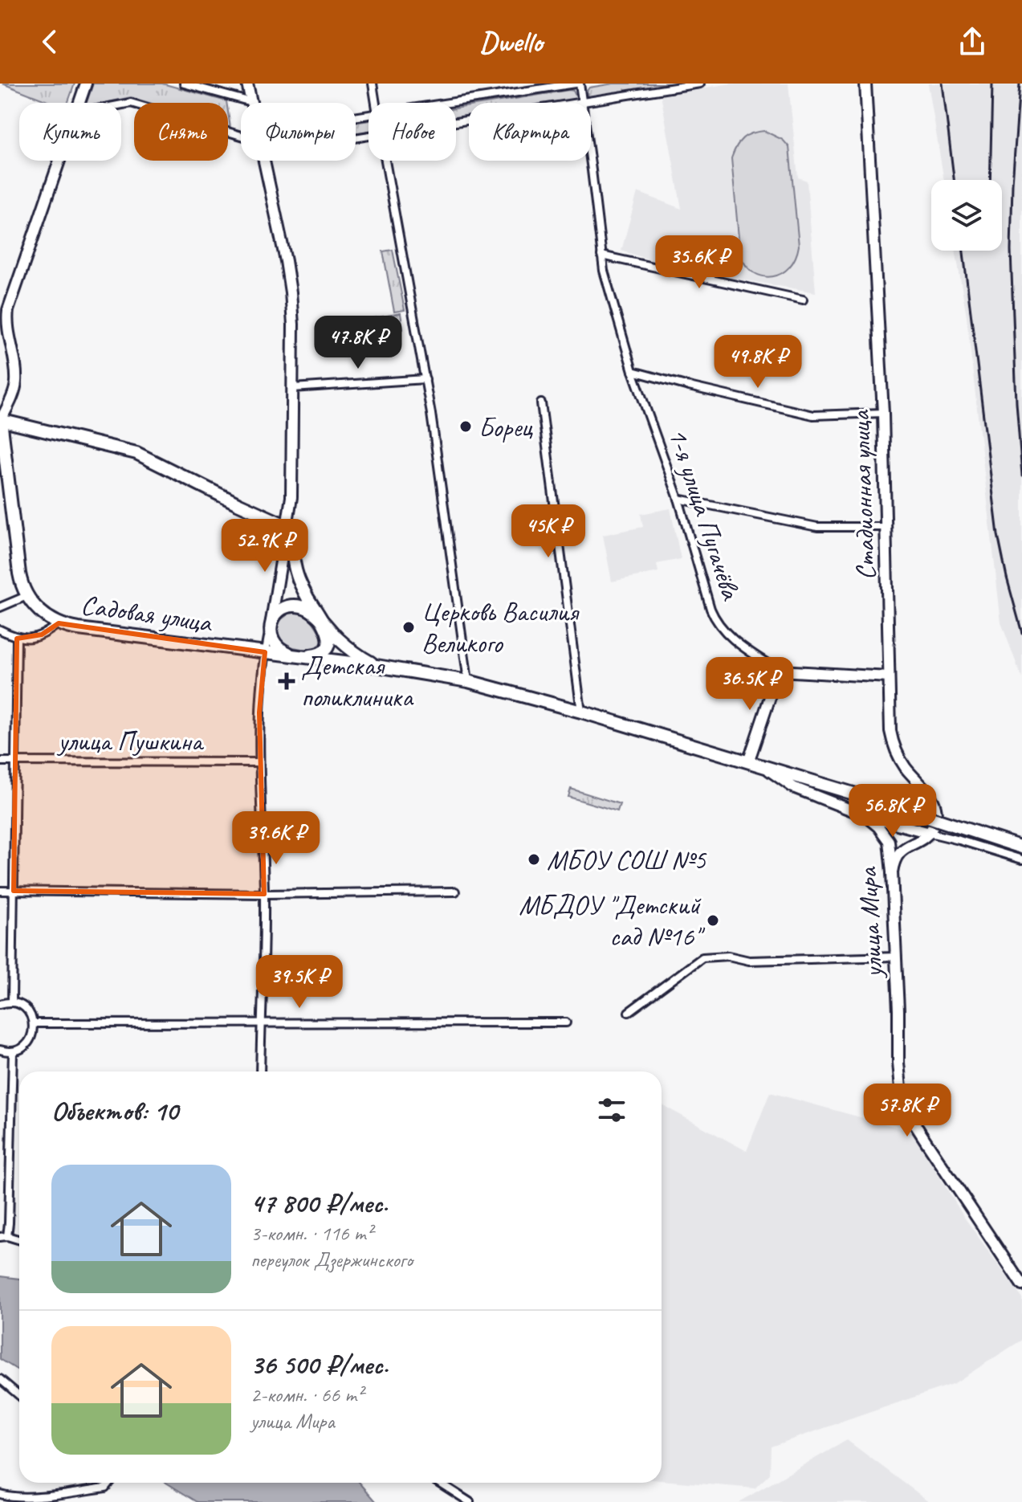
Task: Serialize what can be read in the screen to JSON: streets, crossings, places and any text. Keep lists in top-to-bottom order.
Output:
{
  "streets": {
    "main road": ["Садовая улица", "улица Мира"],
    "street": ["Стадионная улица", "1-я улица Пугачёва", "улица Пушкина"]
  },
  "crossings": [
    ["Садовая улица", "улица Мира"]
  ],
  "places": {
    "other": [
      "Борец",
      "Церковь Василия Великого",
      "МБОУ СОШ №5",
      "МБДОУ \"Детский сад №16\""
    ],
    "health": ["Детская поликлиника"]
  },
  "page": {
    "header": "Dwello",
    "chip": [
      "Купить",
      "Снять",
      "Фильтры",
      "Новое",
      "Квартира"
    ],
    "price": [
      "35.6K ₽",
      "47.8K ₽",
      "49.8K ₽",
      "45K ₽",
      "52.9K ₽",
      "36.5K ₽",
      "56.8K ₽",
      "39.6K ₽",
      "39.5K ₽",
      "57.8K ₽"
    ],
    "heading": "Объектов: 10",
    "list": [
      {
        "name": "47 800 ₽/мес.",
        "note": "3-комн. · 116 m² · переулок Дзержинского"
      },
      {
        "name": "36 500 ₽/мес.",
        "note": "2-комн. · 66 m² · улица Мира"
      }
    ]
  }
}
